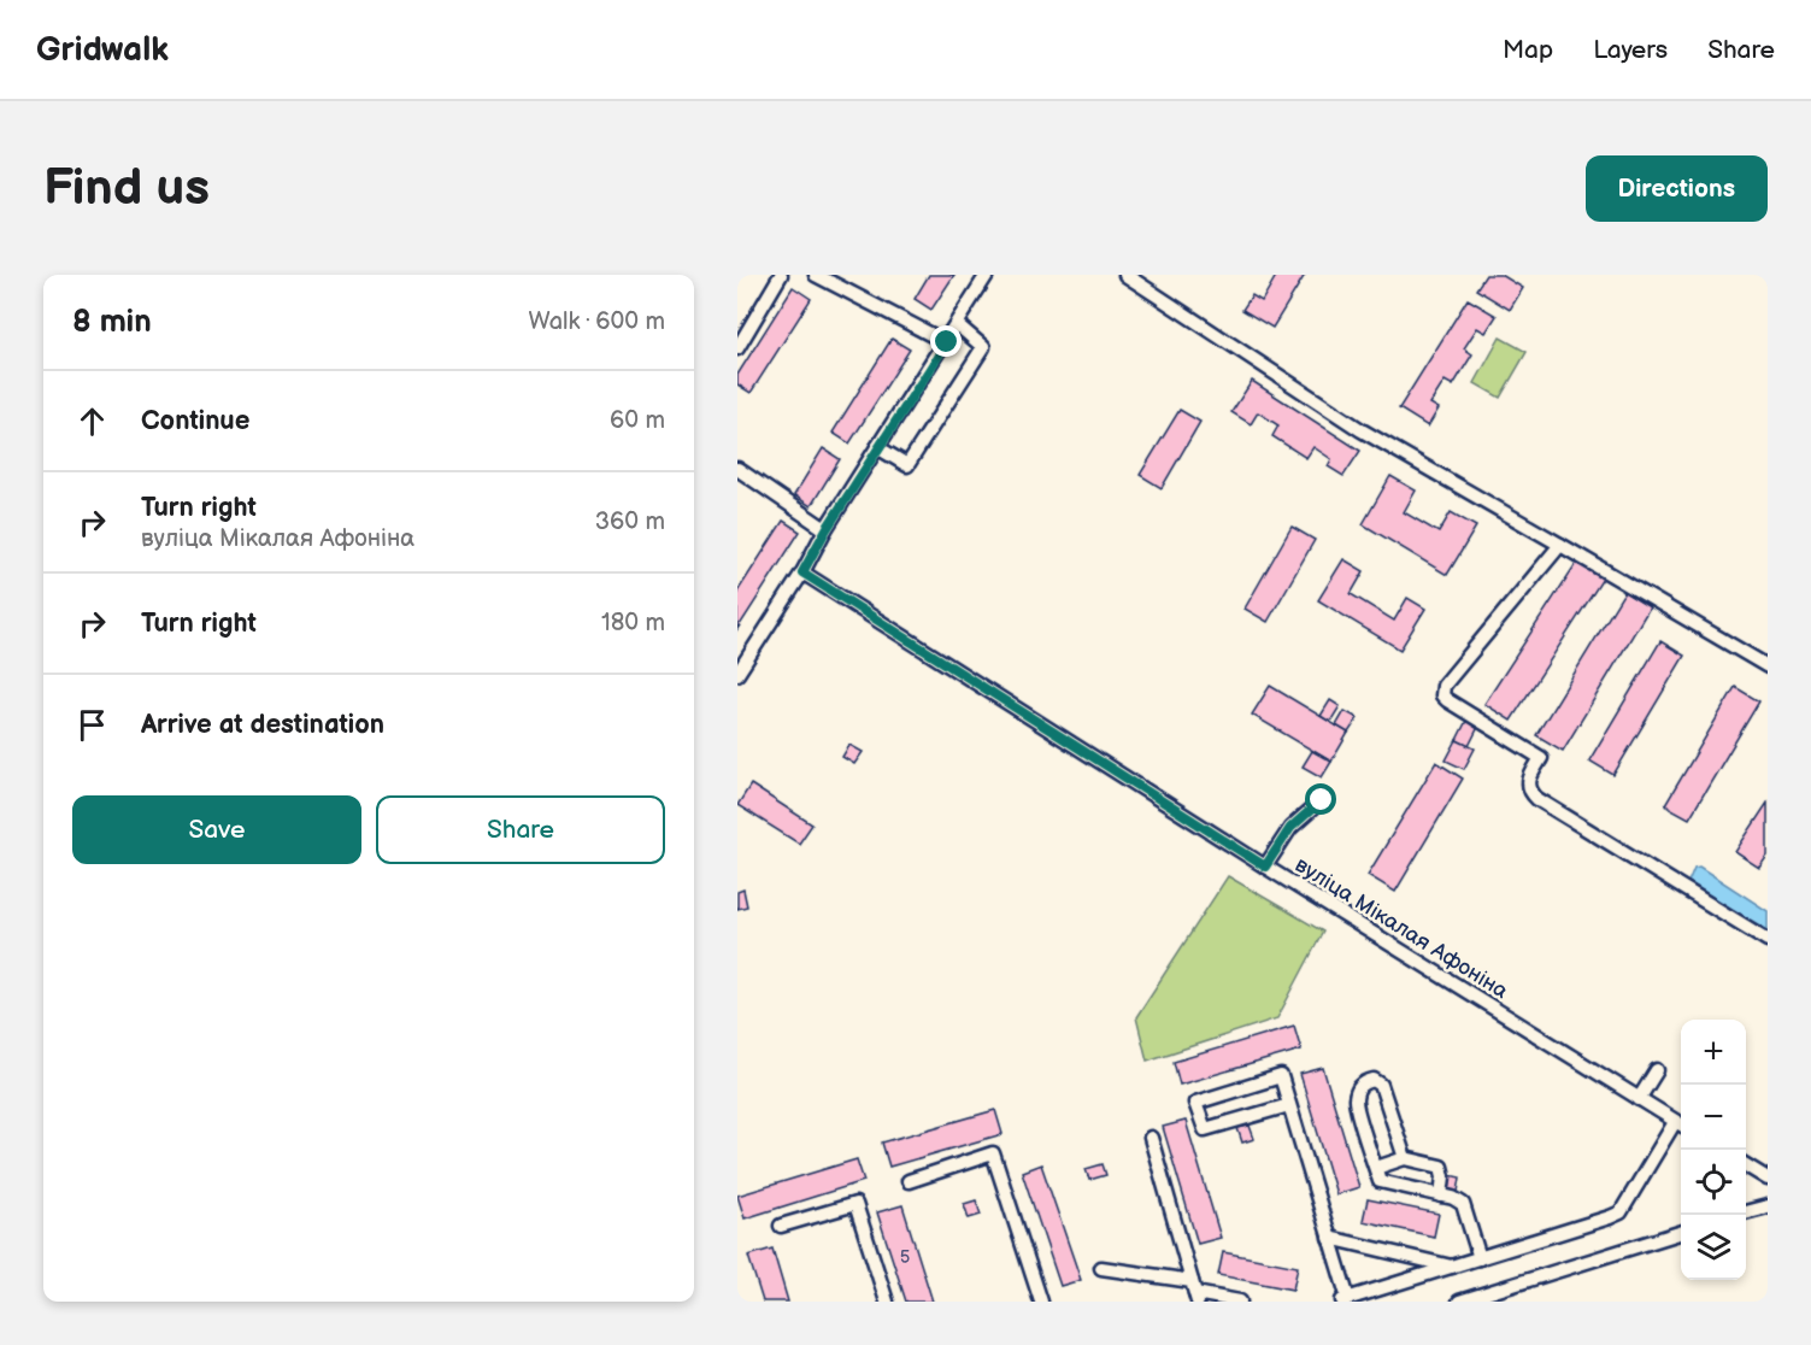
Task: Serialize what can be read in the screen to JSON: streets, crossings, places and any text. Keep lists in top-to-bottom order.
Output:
{
  "streets": {
    "street": ["вуліца Мікалая Афоніна"]
  },
  "house_numbers": ["5"],
  "page": {
    "header": "Gridwalk",
    "nav": ["Map", "Layers", "Share"],
    "buttons": [
      "Directions",
      ["Save", "Share"]
    ],
    "title": "Find us",
    "heading": ["8 min", "Walk · 600 m"],
    "list": [
      ["Continue", "60 m"],
      ["Turn right", "вуліца Мікалая Афоніна", "360 m"],
      ["Turn right", "180 m"],
      "Arrive at destination"
    ],
    "map_buttons": ["+", "−"]
  }
}
